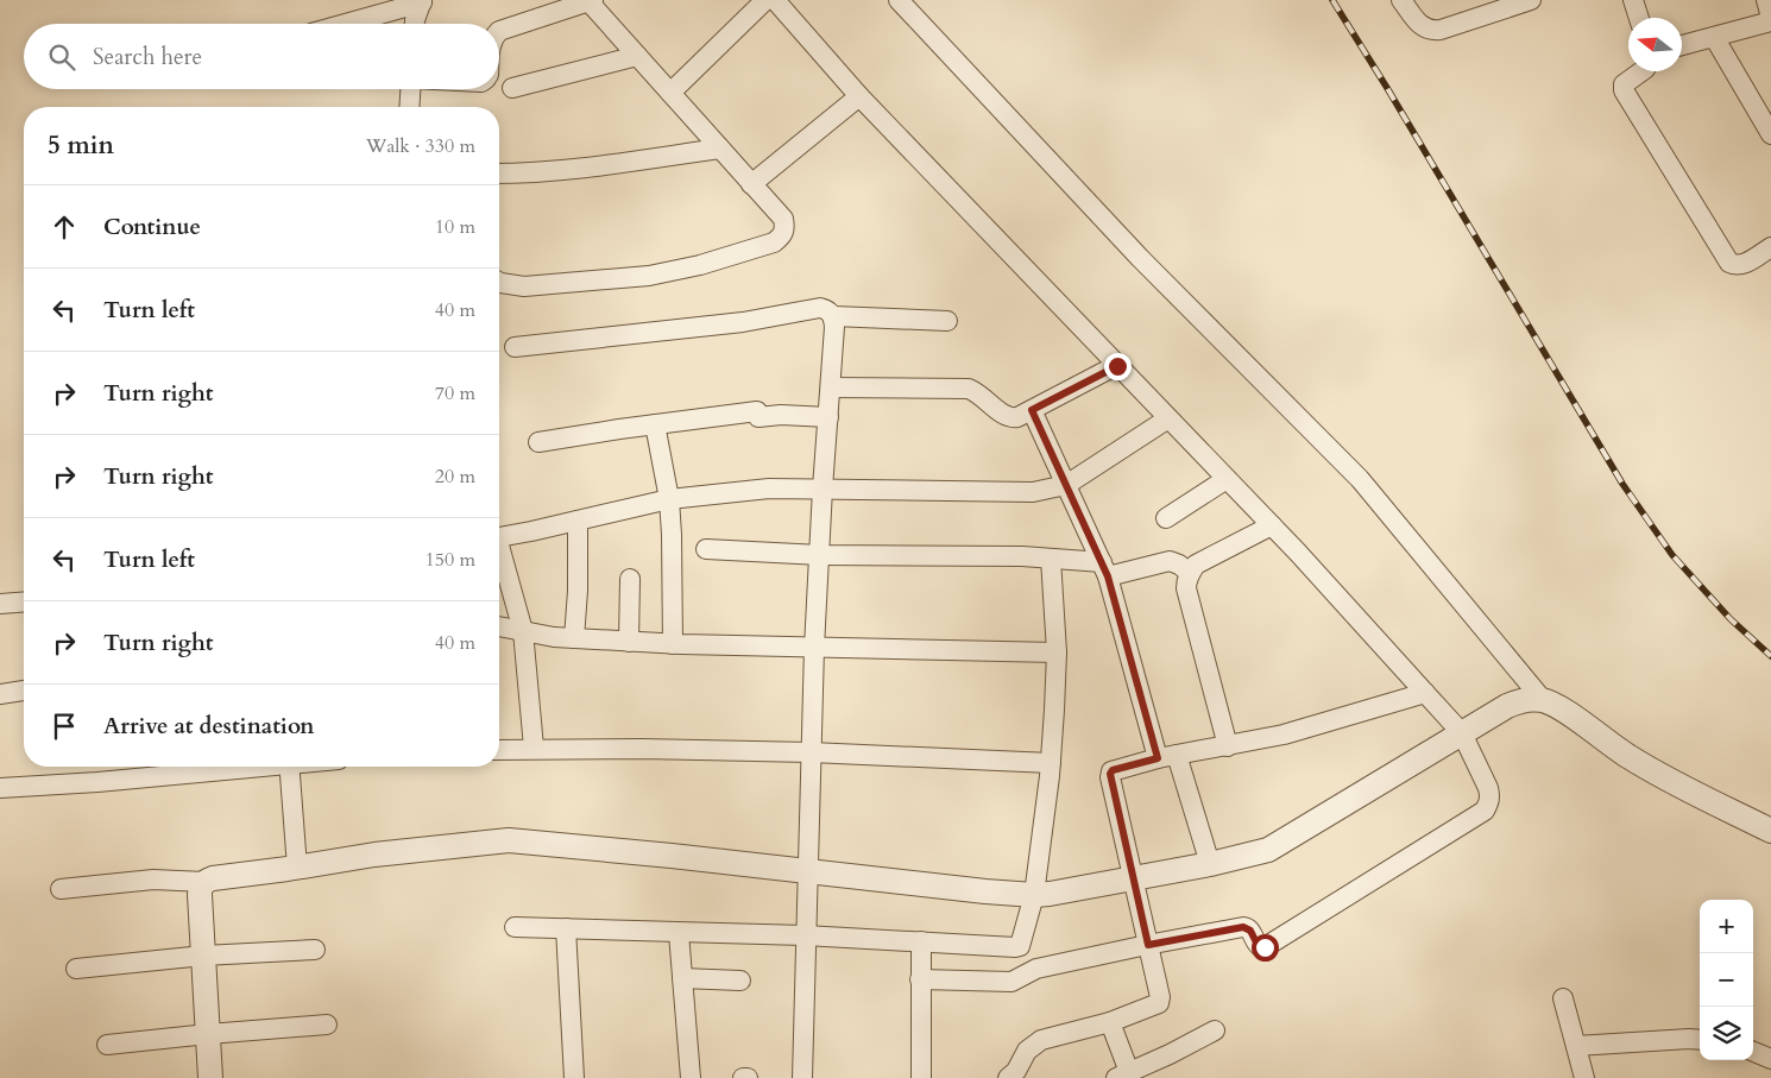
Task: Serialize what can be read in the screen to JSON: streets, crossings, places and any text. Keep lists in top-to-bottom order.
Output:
{
  "north": "left",
  "page": {
    "search": "Search here",
    "heading": ["5 min", "Walk · 330 m"],
    "list": [
      ["Continue", "10 m"],
      ["Turn left", "40 m"],
      ["Turn right", "70 m"],
      ["Turn right", "20 m"],
      ["Turn left", "150 m"],
      ["Turn right", "40 m"],
      "Arrive at destination"
    ],
    "map_buttons": ["+", "−"]
  }
}
